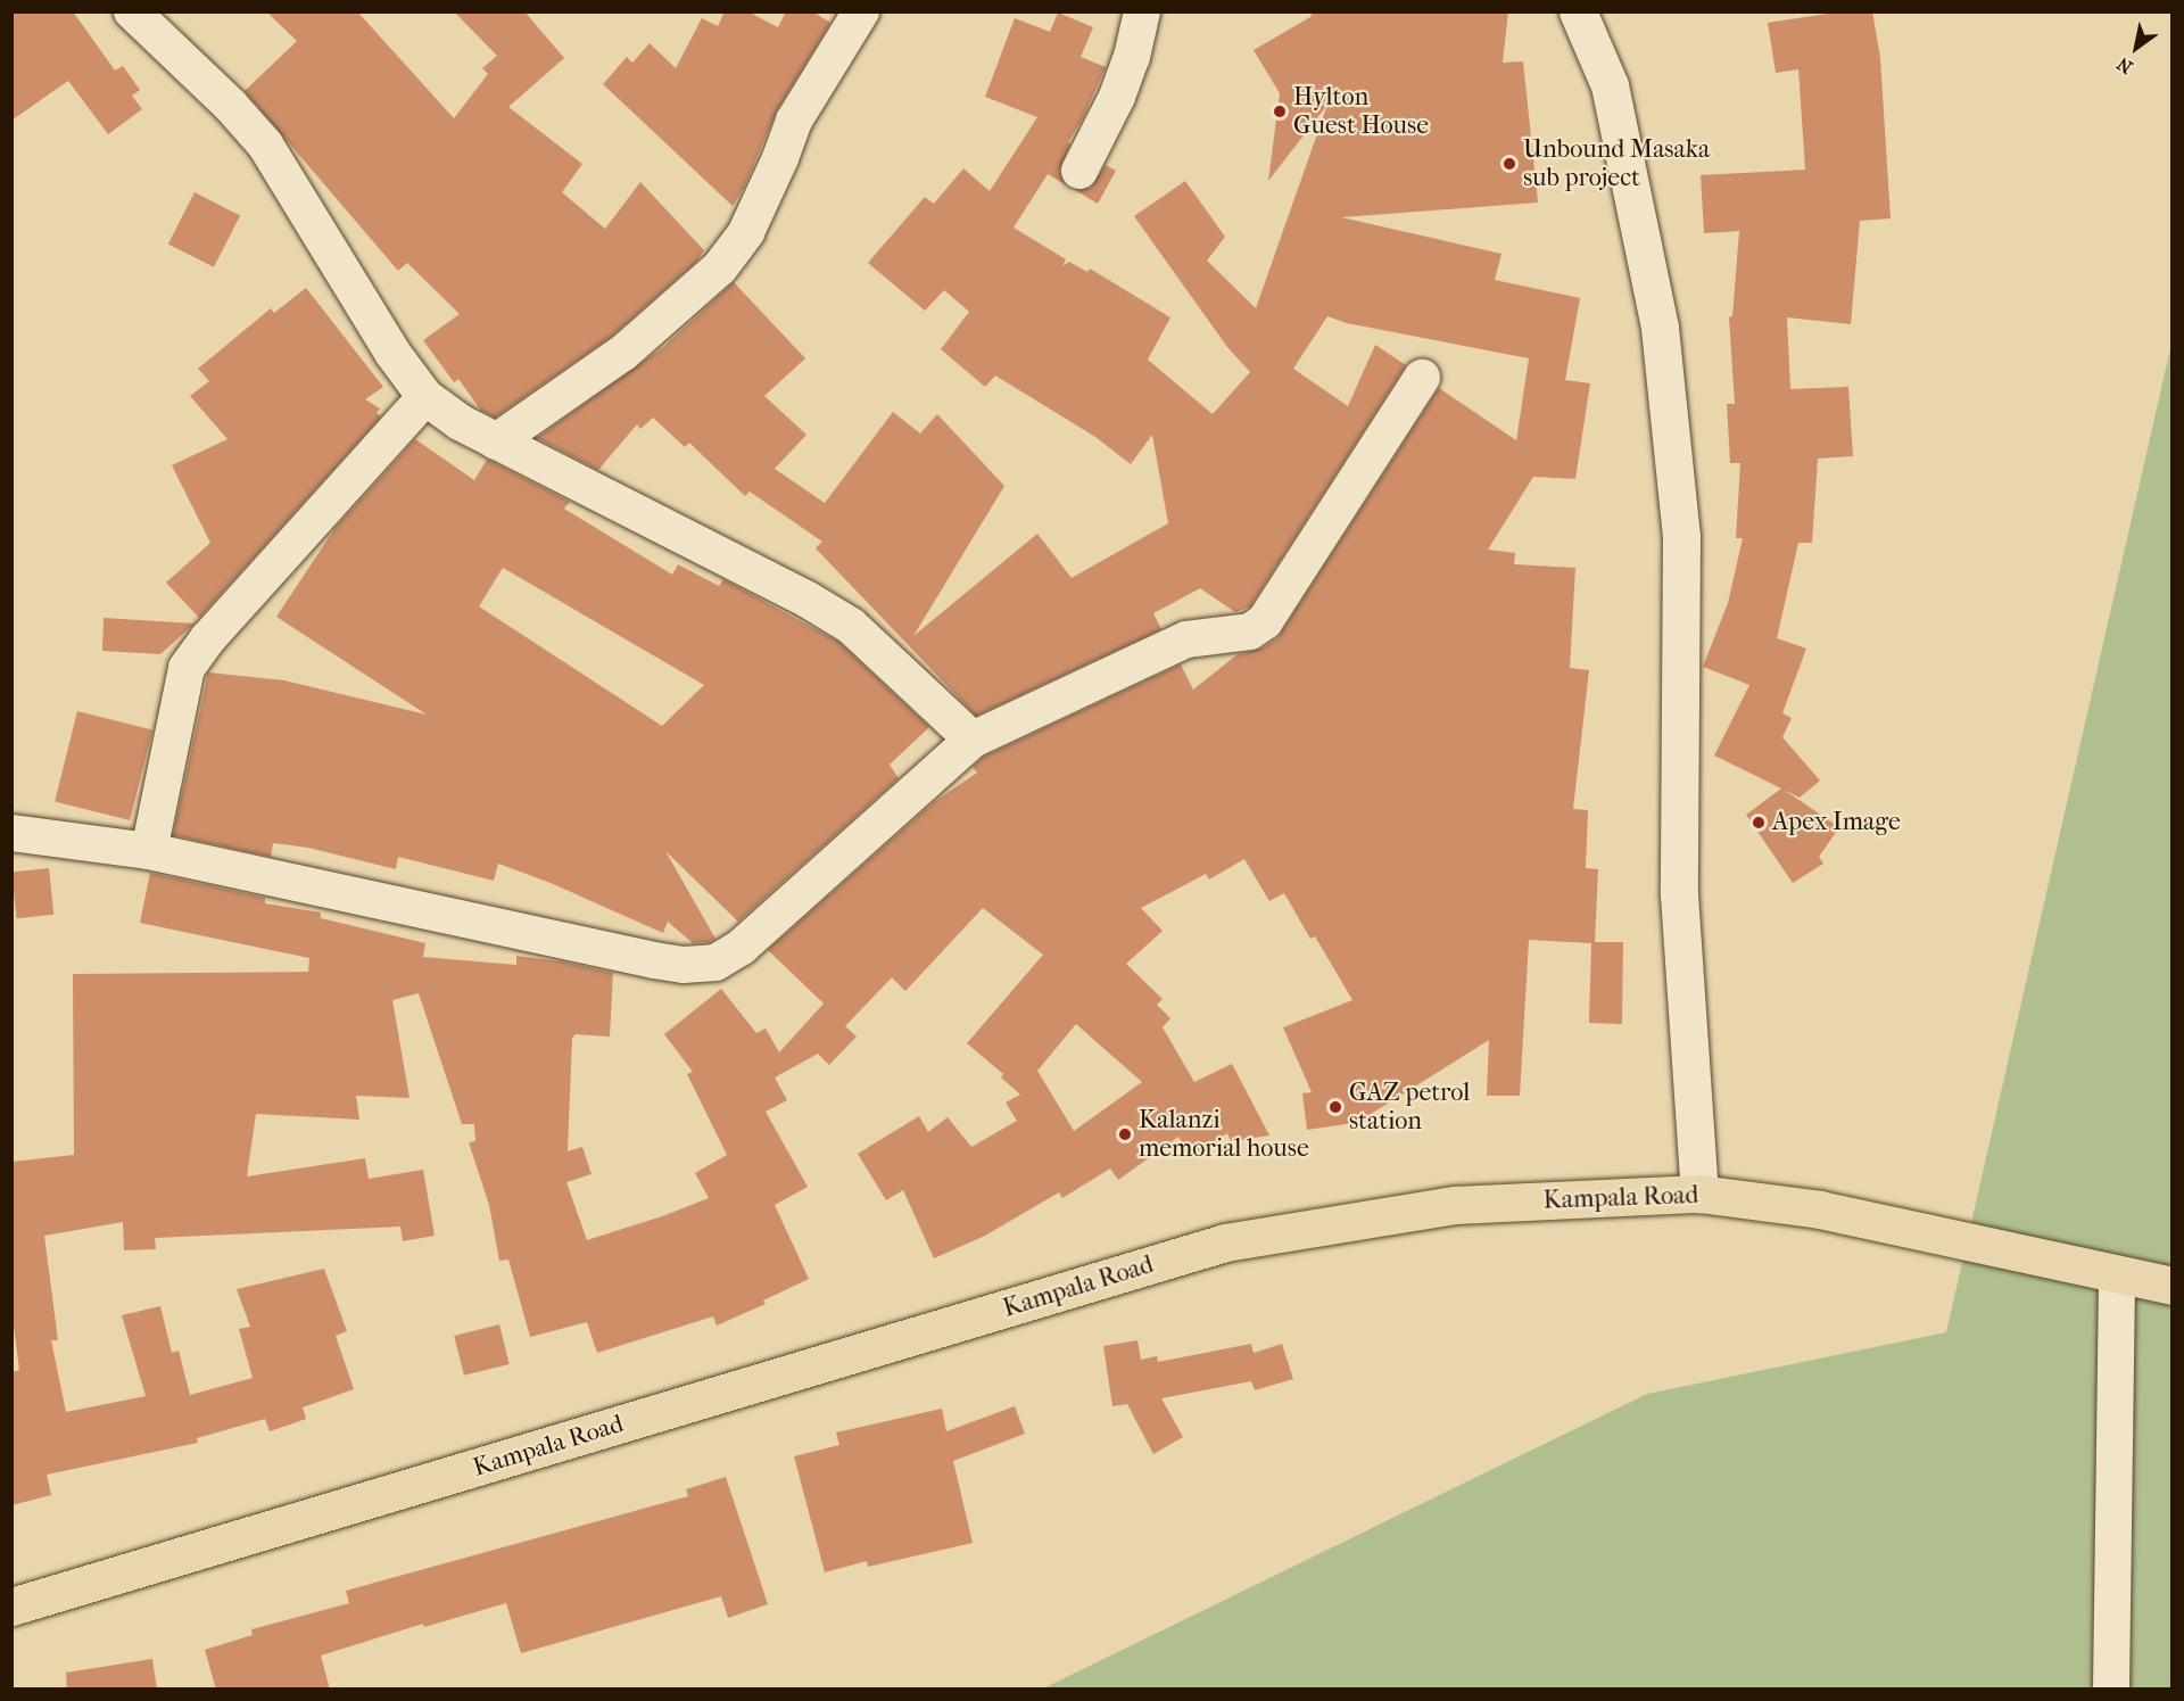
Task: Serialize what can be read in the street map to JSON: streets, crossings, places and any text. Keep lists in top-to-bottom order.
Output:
{
  "streets": {
    "main road": ["Kampala Road"]
  },
  "places": [
    "Hylton Guest House",
    "Unbound Masaka sub project",
    "Apex Image",
    "GAZ petrol station",
    "Kalanzi memorial house"
  ],
  "north": "bottom left"
}
